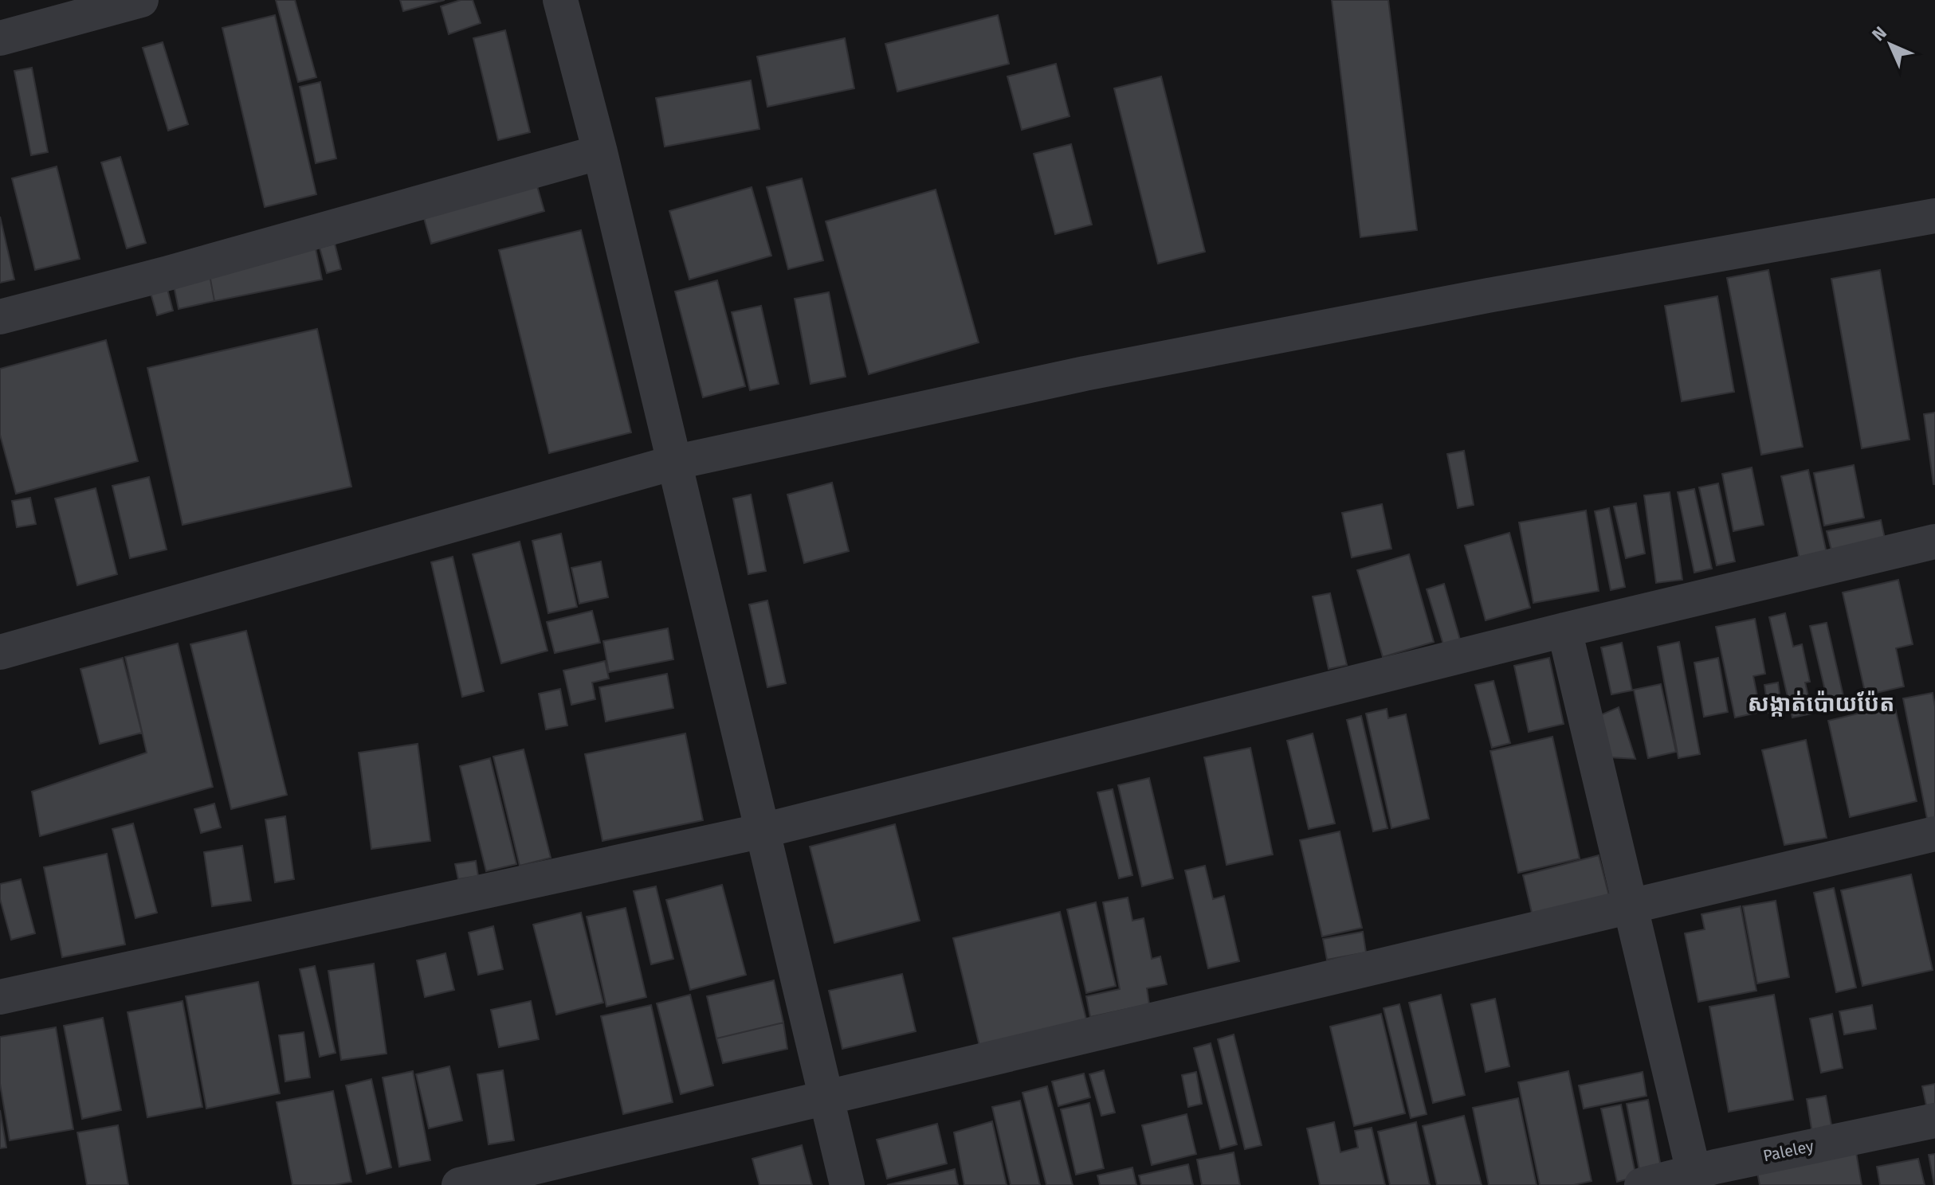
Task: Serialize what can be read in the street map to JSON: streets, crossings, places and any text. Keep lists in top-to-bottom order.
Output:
{
  "streets": {
    "street": ["Paleley"]
  },
  "districts": ["សង្កាត់ប៉ោយប៉ែត"],
  "north": "top left"
}
